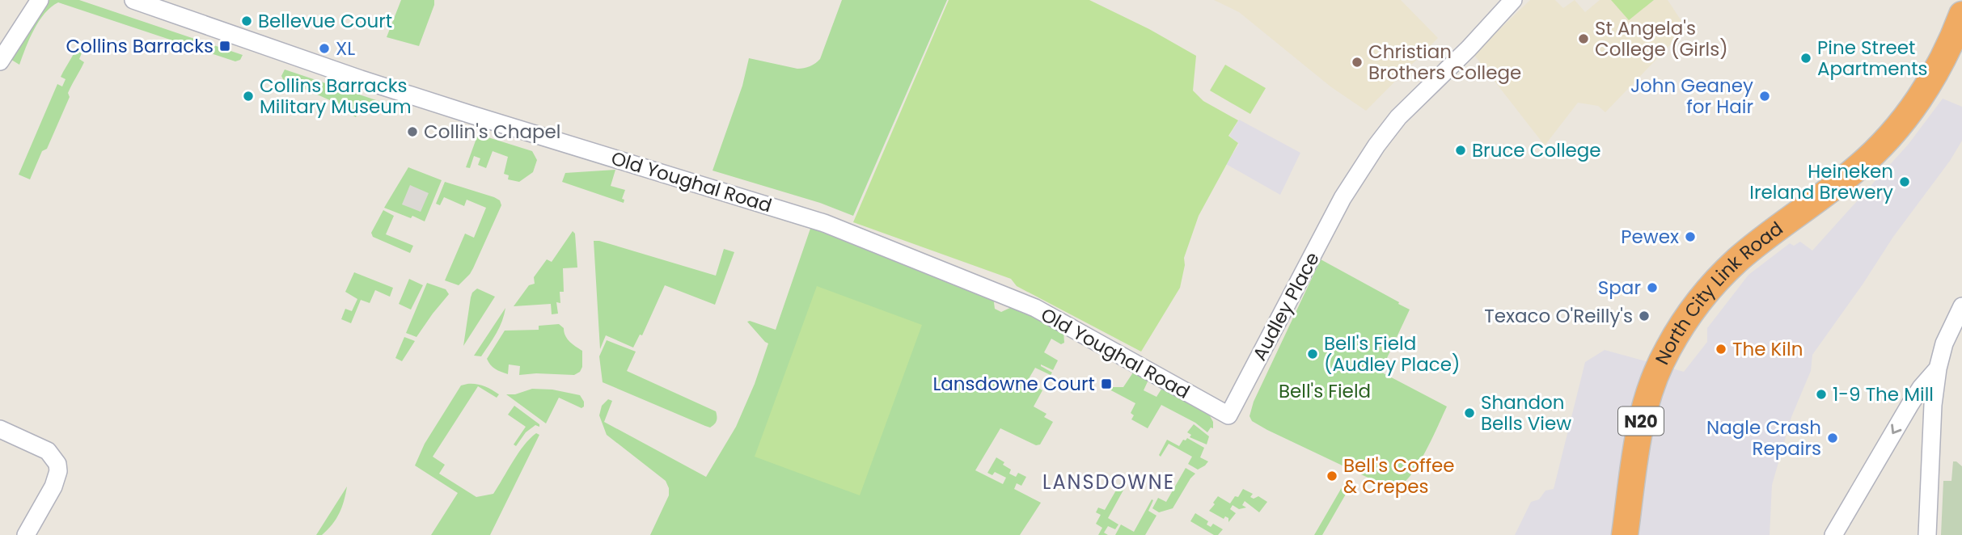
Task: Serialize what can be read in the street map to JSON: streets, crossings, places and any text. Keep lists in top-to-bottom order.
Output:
{
  "streets": {
    "highway": ["North City Link Road", "N20"],
    "street": ["Old Youghal Road", "Audley Place"]
  },
  "crossings": [
    ["Old Youghal Road", "Audley Place"]
  ],
  "districts": ["LANSDOWNE"],
  "parks": ["Bell's Field"],
  "places": {
    "other": [
      "Bellevue Court",
      "St Angela's College (Girls)",
      "XL",
      "Pine Street Apartments",
      "Christian Brothers College",
      "Collins Barracks Military Museum",
      "John Geaney for Hair",
      "Collin's Chapel",
      "Bruce College",
      "Heineken Ireland Brewery",
      "Pewex",
      "Spar",
      "Texaco O'Reilly's",
      "The Kiln",
      "Bell's Field (Audley Place)",
      "1-9 The Mill",
      "Shandon Bells View",
      "Nagle Crash Repairs",
      "Bell's Coffee & Crepes"
    ],
    "transit": ["Collins Barracks", "Lansdowne Court"]
  }
}
